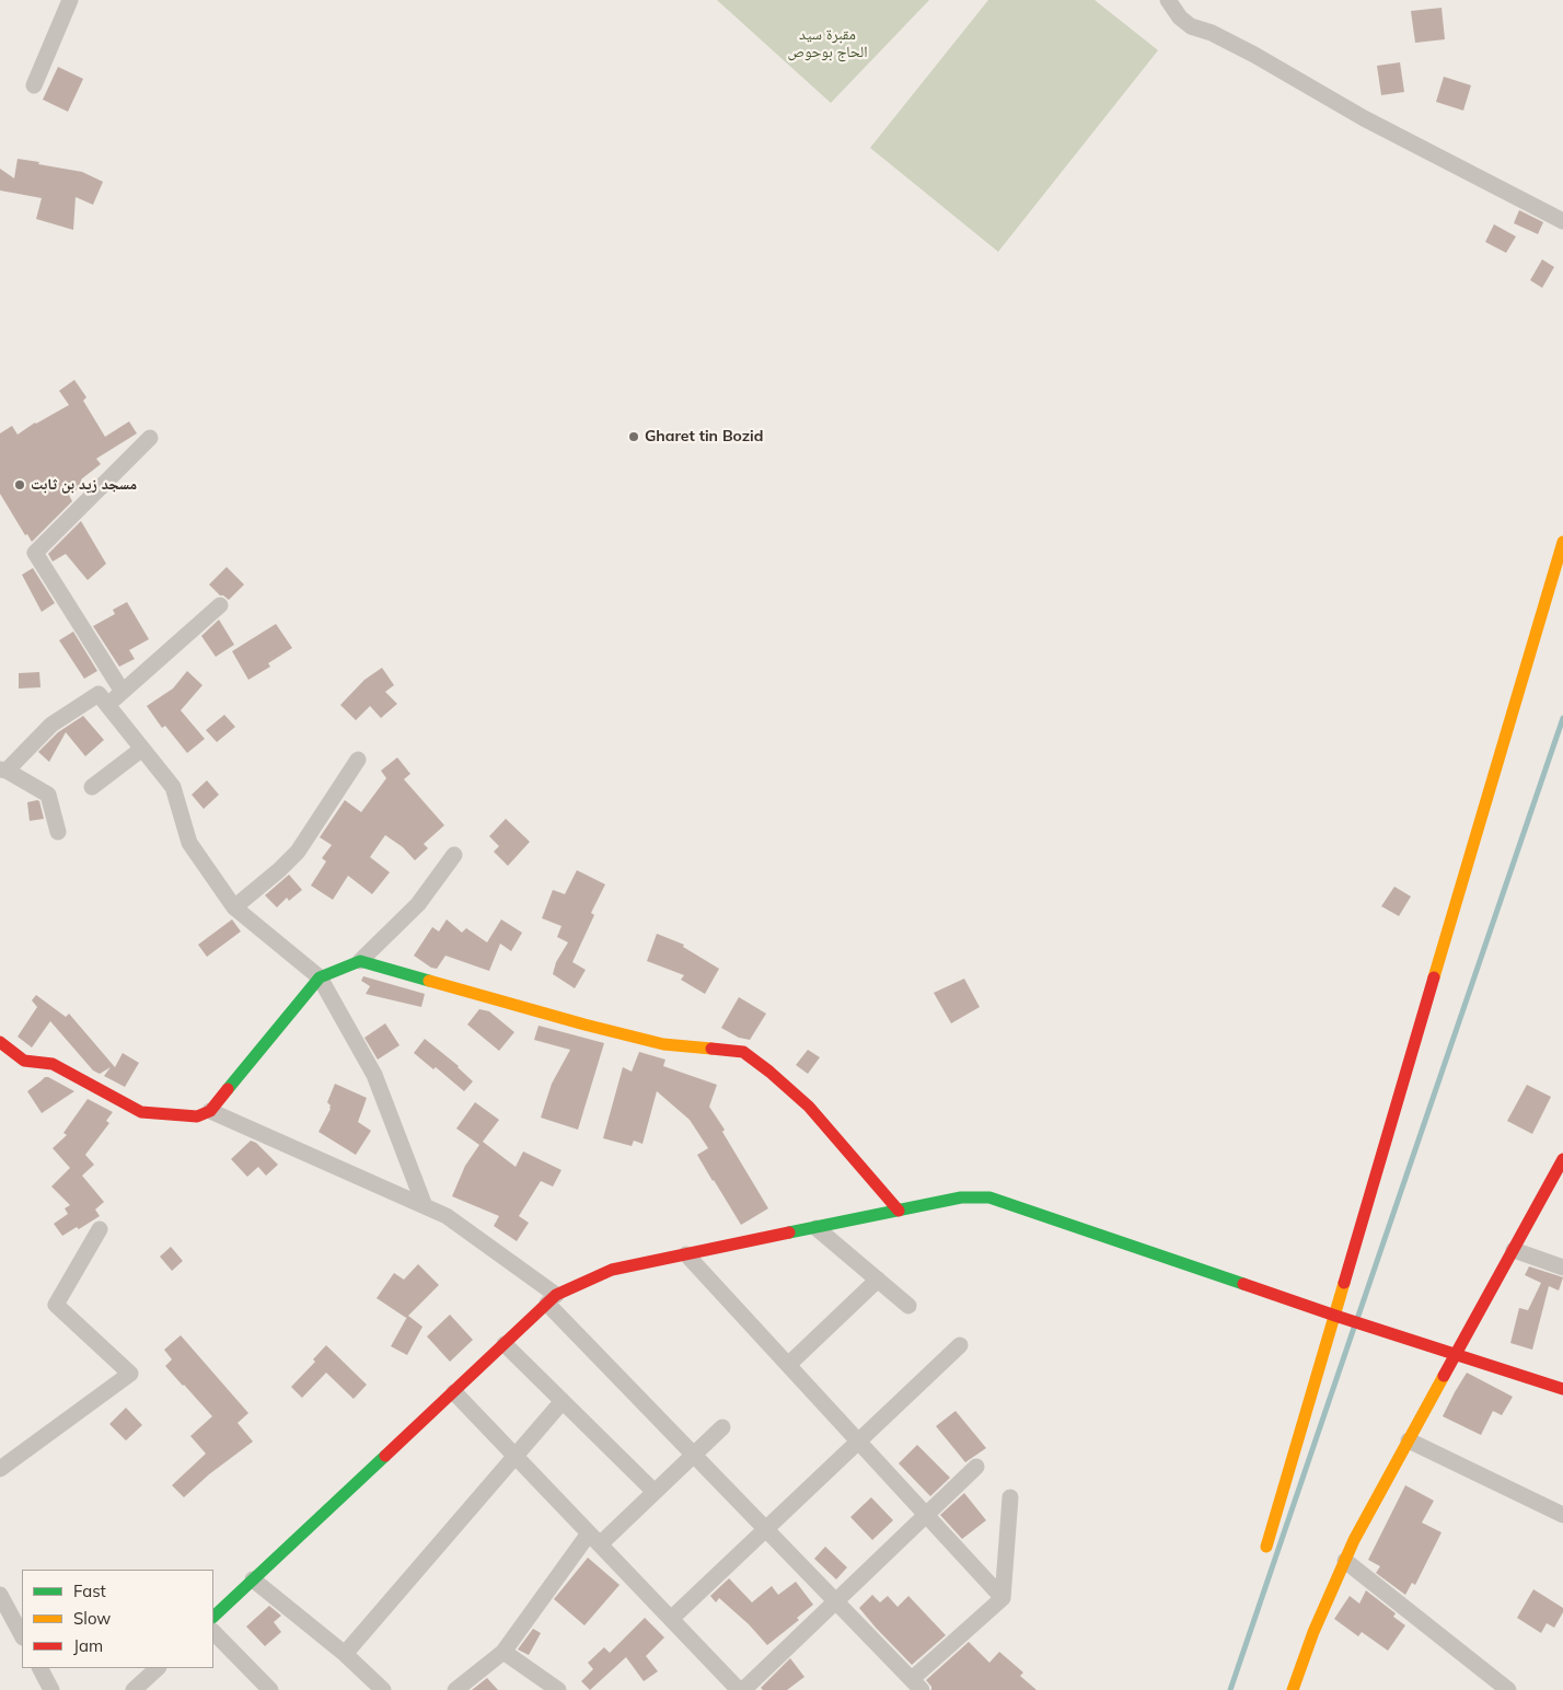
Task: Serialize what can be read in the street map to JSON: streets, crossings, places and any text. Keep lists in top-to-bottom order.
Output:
{
  "parks": ["مقبرة سيد الحاج بوحوص"],
  "places": ["Gharet tin Bozid", "مسجد زيد بن ثابت"],
  "legend": ["Fast", "Slow", "Jam"]
}
